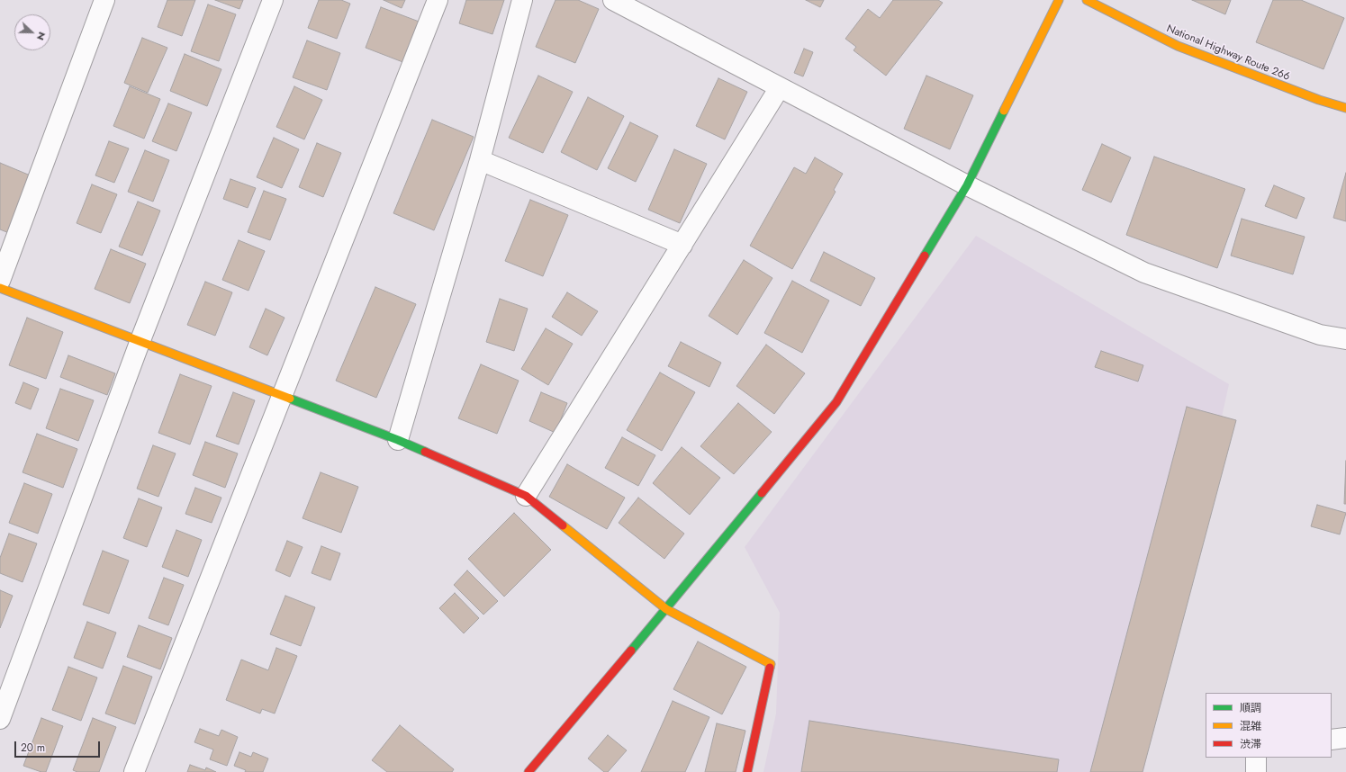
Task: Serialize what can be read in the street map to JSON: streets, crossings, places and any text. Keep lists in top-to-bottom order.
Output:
{
  "streets": {
    "main road": ["National Highway Route 266"]
  },
  "legend": ["順調", "混雑", "渋滞"],
  "scale_bar": "20 m",
  "north": "right"
}
